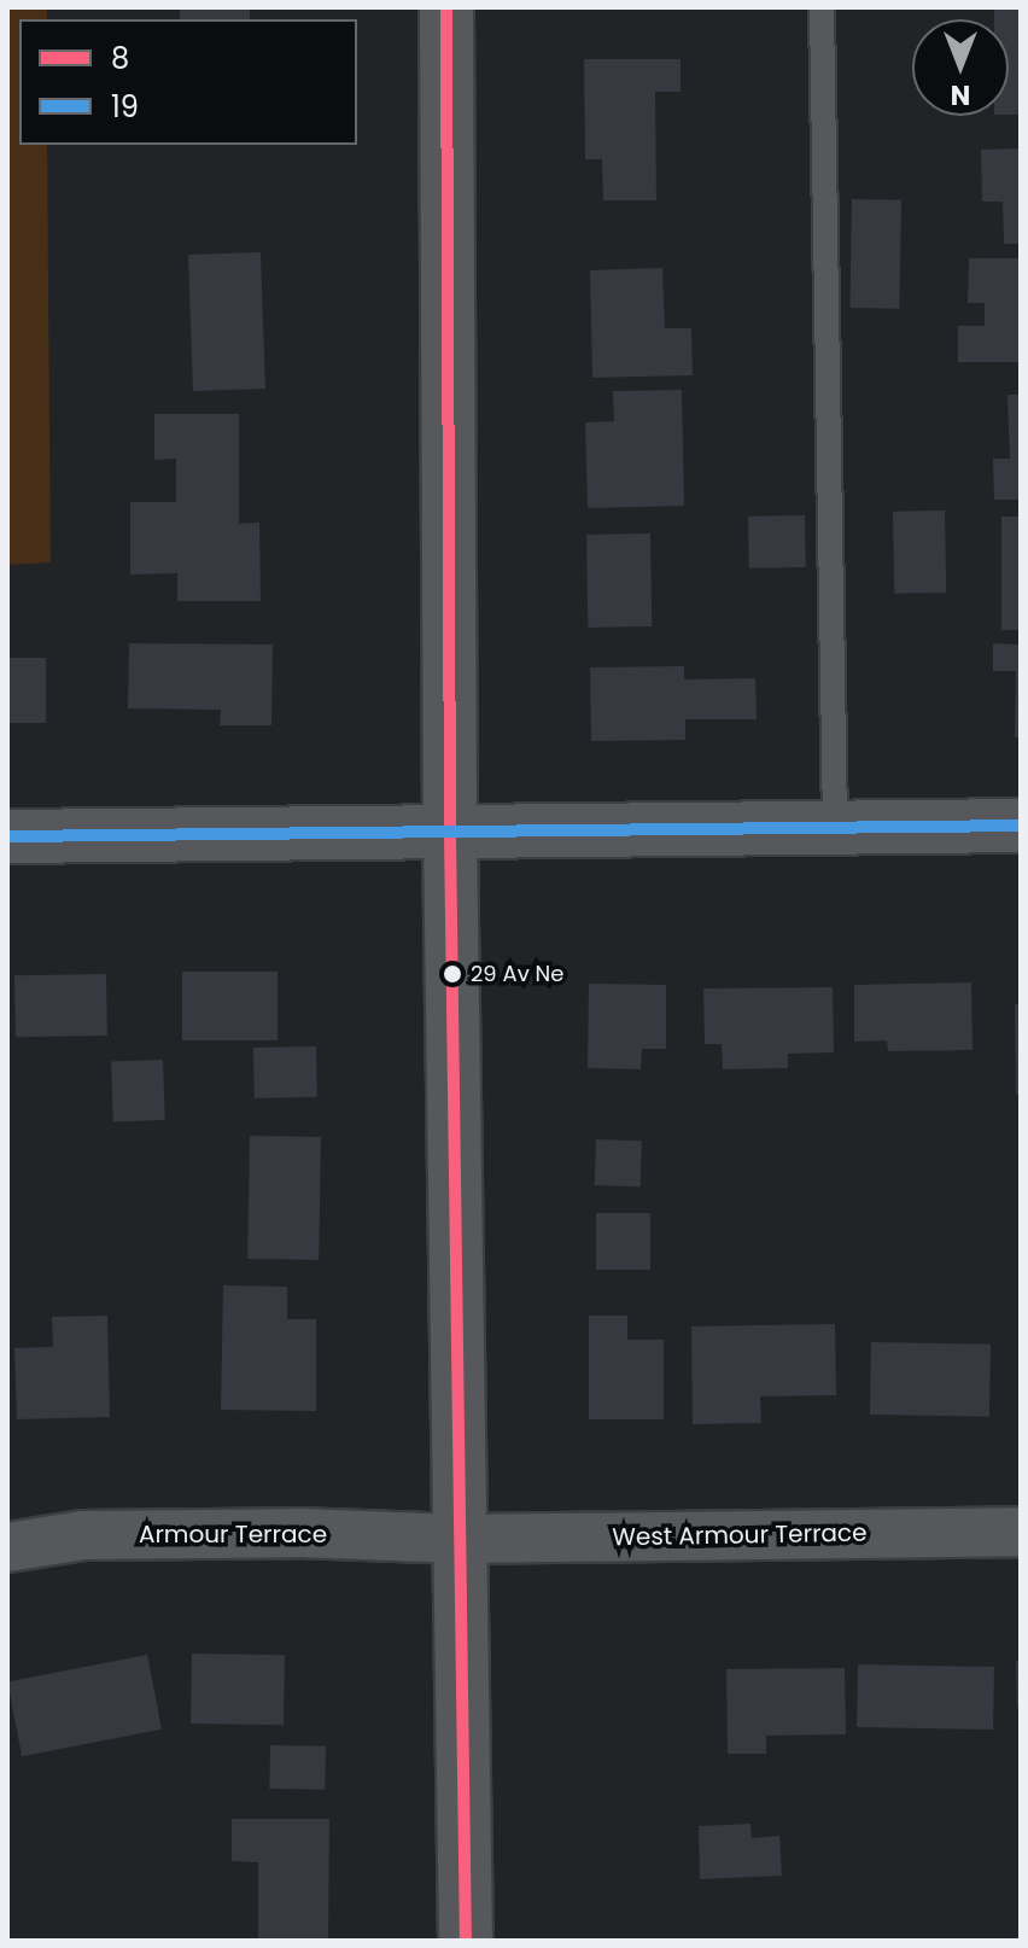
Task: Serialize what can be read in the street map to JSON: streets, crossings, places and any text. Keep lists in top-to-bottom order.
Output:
{
  "streets": {
    "street": ["Armour Terrace", "West Armour Terrace"]
  },
  "crossings": [
    ["Armour Terrace", "West Armour Terrace"]
  ],
  "places": ["29 Av Ne"],
  "lines": ["transit line 8", "transit line 19"],
  "legend": ["8", "19"],
  "north": "bottom"
}
